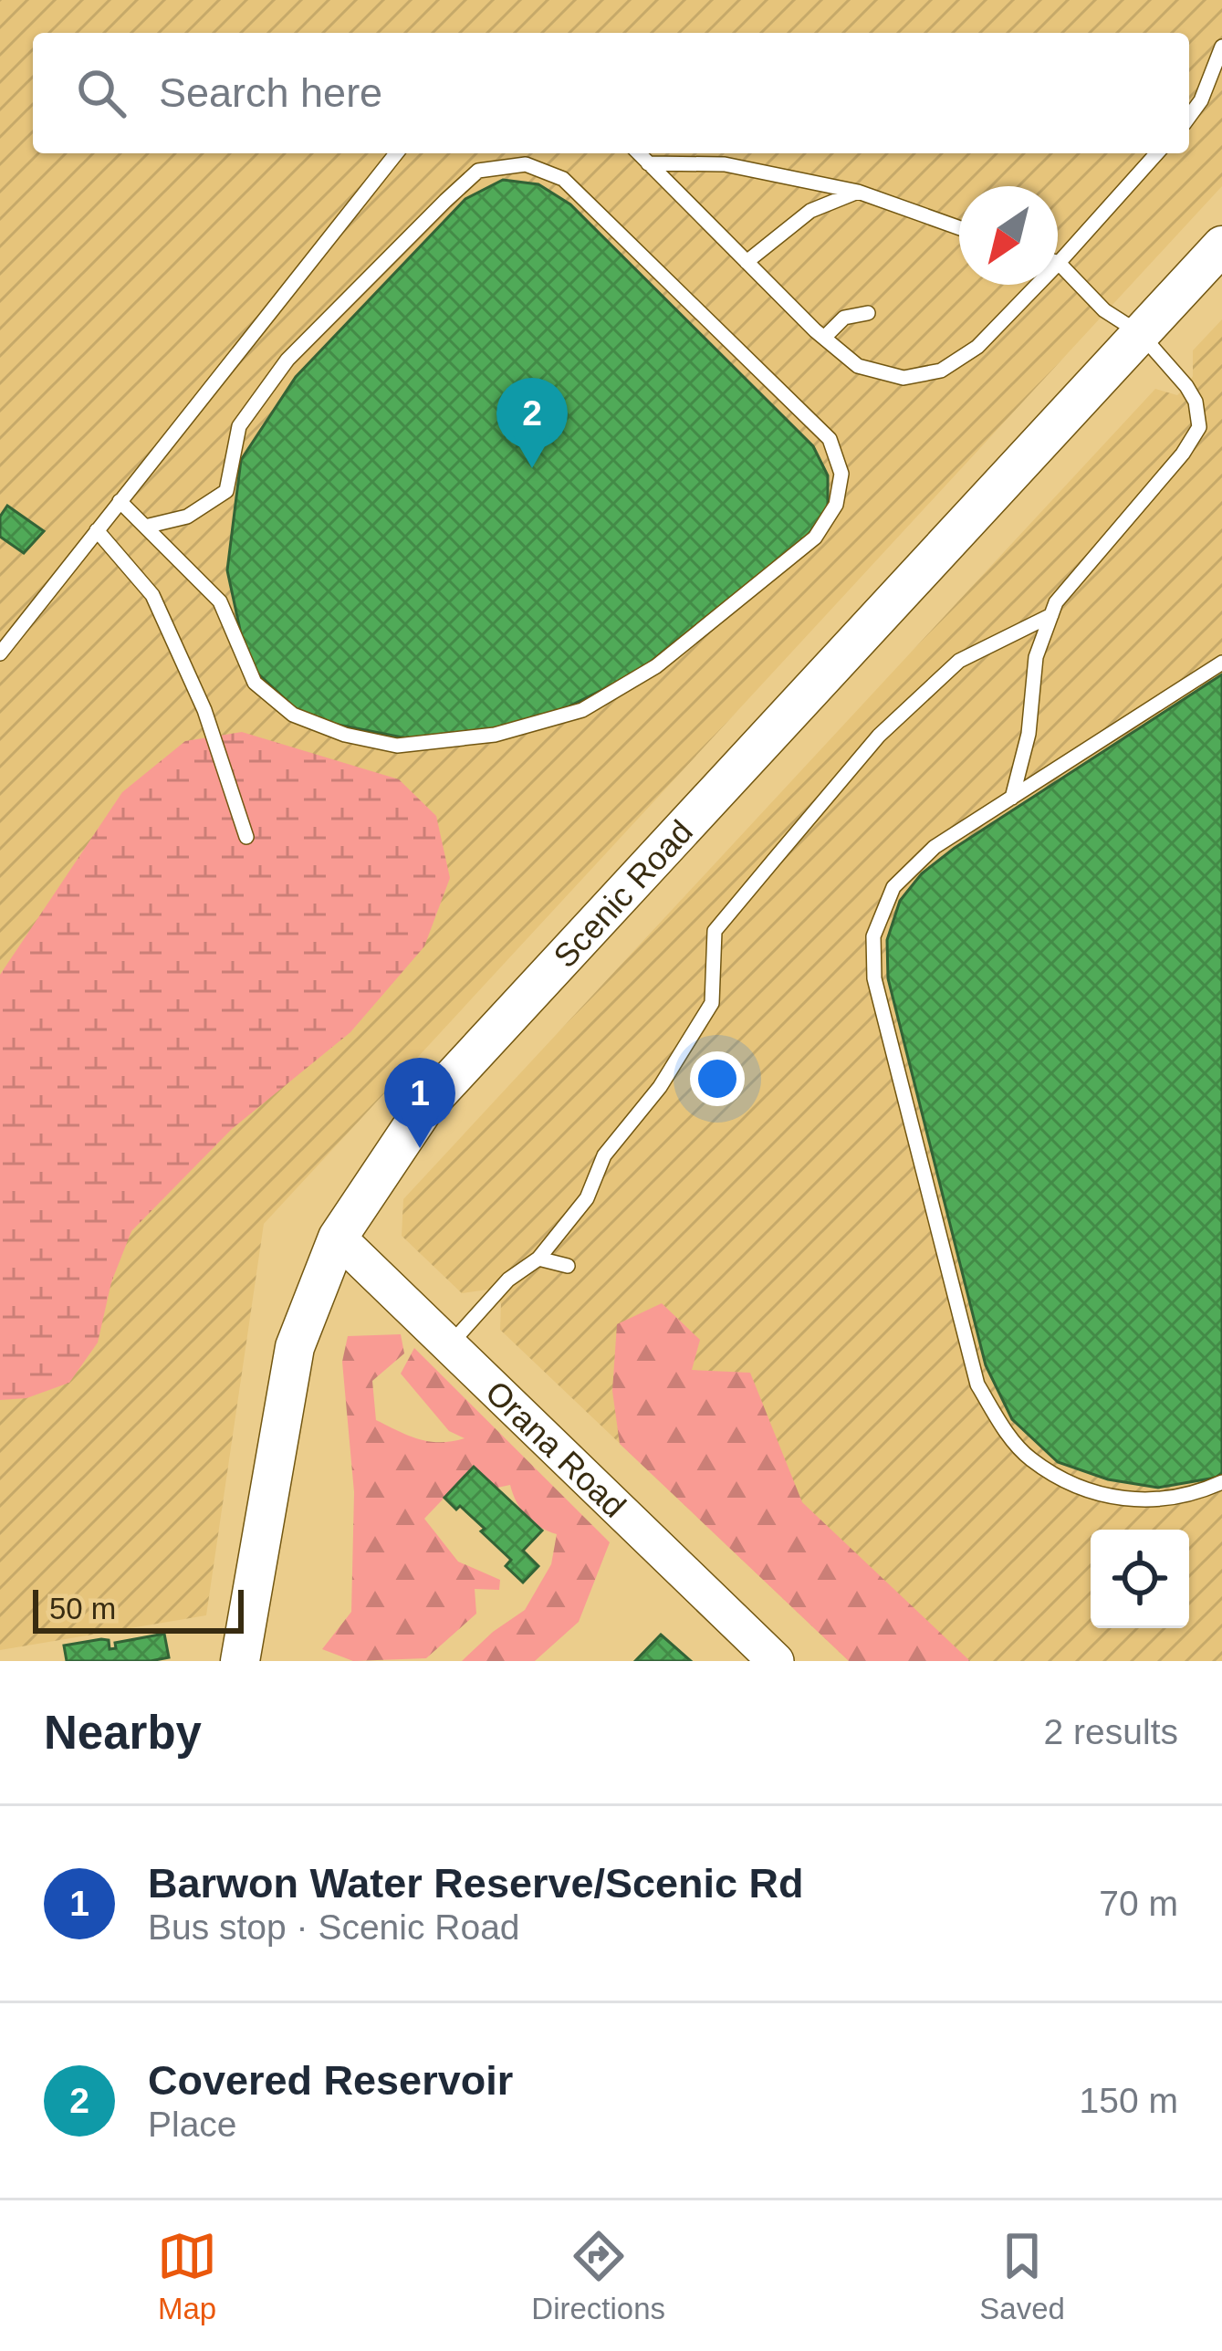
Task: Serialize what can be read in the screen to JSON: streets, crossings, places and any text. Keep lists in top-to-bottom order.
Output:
{
  "streets": {
    "main road": ["Scenic Road"],
    "street": ["Orana Road"]
  },
  "crossings": [
    ["Scenic Road", "Orana Road"]
  ],
  "scale_bar": "50 m",
  "north": "bottom left",
  "page": {
    "search": "Search here",
    "pins": ["2", "1"],
    "scale": "50 m",
    "heading": ["Nearby", "2 results"],
    "list": [
      {
        "mark": "1",
        "name": "Barwon Water Reserve/Scenic Rd",
        "note": "Bus stop · Scenic Road",
        "value": "70 m"
      },
      {
        "mark": "2",
        "name": "Covered Reservoir",
        "note": "Place",
        "value": "150 m"
      }
    ],
    "nav": ["Map", "Directions", "Saved"]
  }
}
